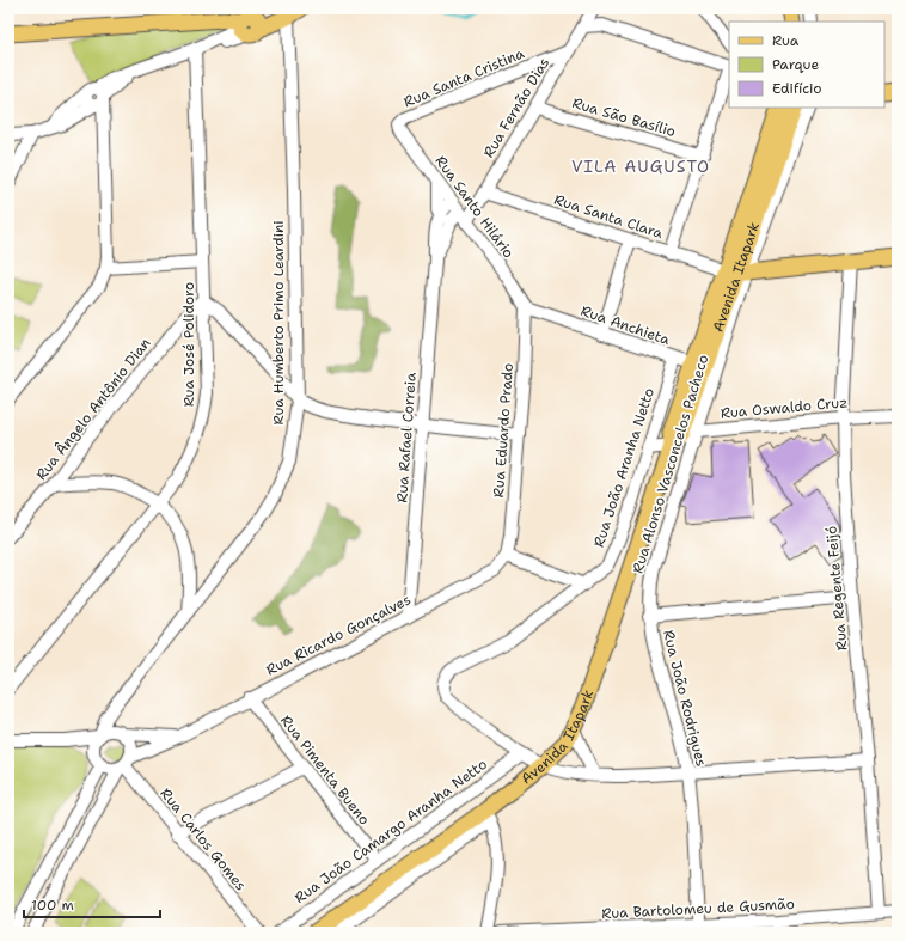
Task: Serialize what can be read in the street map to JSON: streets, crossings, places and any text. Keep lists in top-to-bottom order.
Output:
{
  "streets": {
    "main road": ["Avenida Itapark"],
    "street": [
      "Rua Santa Cristina",
      "Rua Fernão Dias",
      "Rua São Basílio",
      "Rua Santo Hilário",
      "Rua Santa Clara",
      "Rua Humberto Primo Leardini",
      "Rua Anchieta",
      "Rua José Polidoro",
      "Rua Oswaldo Cruz",
      "Rua Ângelo Antônio Dian",
      "Rua Eduardo Prado",
      "Rua Rafael Correia",
      "Rua Alonso Vasconcelos Pacheco",
      "Rua João Aranha Netto",
      "Rua Regente Feijó",
      "Rua Ricardo Gonçalves",
      "Rua João Rodrigues",
      "Rua Pimenta Bueno",
      "Rua João Camargo Aranha Netto",
      "Rua Carlos Gomes",
      "Rua Bartolomeu de Gusmão"
    ]
  },
  "crossings": [
    ["Rua Santa Cristina", "Rua Fernão Dias"],
    ["Rua Santa Cristina", "Rua Santo Hilário"],
    ["Rua Fernão Dias", "Rua São Basílio"],
    ["Rua Fernão Dias", "Rua Santo Hilário"],
    ["Rua Fernão Dias", "Rua Santa Clara"],
    ["Rua Fernão Dias", "Rua Rafael Correia"],
    ["Rua Santo Hilário", "Rua Anchieta"],
    ["Rua Santo Hilário", "Rua Eduardo Prado"],
    ["Rua Santo Hilário", "Rua Rafael Correia"],
    ["Rua Santa Clara", "Avenida Itapark"],
    ["Avenida Itapark", "Rua Anchieta"],
    ["Avenida Itapark", "Rua Oswaldo Cruz"],
    ["Avenida Itapark", "Rua Alonso Vasconcelos Pacheco"],
    ["Avenida Itapark", "Rua João Aranha Netto"],
    ["Rua Humberto Primo Leardini", "Rua Ricardo Gonçalves"],
    ["Rua Humberto Primo Leardini", "Rua Carlos Gomes"],
    ["Rua Anchieta", "Rua Eduardo Prado"],
    ["Rua Anchieta", "Rua Alonso Vasconcelos Pacheco"],
    ["Rua Anchieta", "Rua João Aranha Netto"],
    ["Rua José Polidoro", "Rua Ângelo Antônio Dian"],
    ["Rua Oswaldo Cruz", "Rua Alonso Vasconcelos Pacheco"],
    ["Rua Oswaldo Cruz", "Rua João Aranha Netto"],
    ["Rua Oswaldo Cruz", "Rua Regente Feijó"],
    ["Rua Eduardo Prado", "Rua Ricardo Gonçalves"],
    ["Rua Rafael Correia", "Rua Ricardo Gonçalves"],
    ["Rua Alonso Vasconcelos Pacheco", "Rua João Rodrigues"],
    ["Rua João Aranha Netto", "Rua Regente Feijó"],
    ["Rua João Aranha Netto", "Rua João Rodrigues"],
    ["Rua João Aranha Netto", "Rua João Camargo Aranha Netto"],
    ["Rua Regente Feijó", "Rua Bartolomeu de Gusmão"],
    ["Rua Ricardo Gonçalves", "Rua Pimenta Bueno"],
    ["Rua Ricardo Gonçalves", "Rua Carlos Gomes"],
    ["Rua João Rodrigues", "Rua Bartolomeu de Gusmão"],
    ["Rua Pimenta Bueno", "Rua João Camargo Aranha Netto"]
  ],
  "districts": ["VILA AUGUSTO"],
  "legend": ["Rua", "Parque", "Edifício"],
  "scale_bar": "100 m"
}
